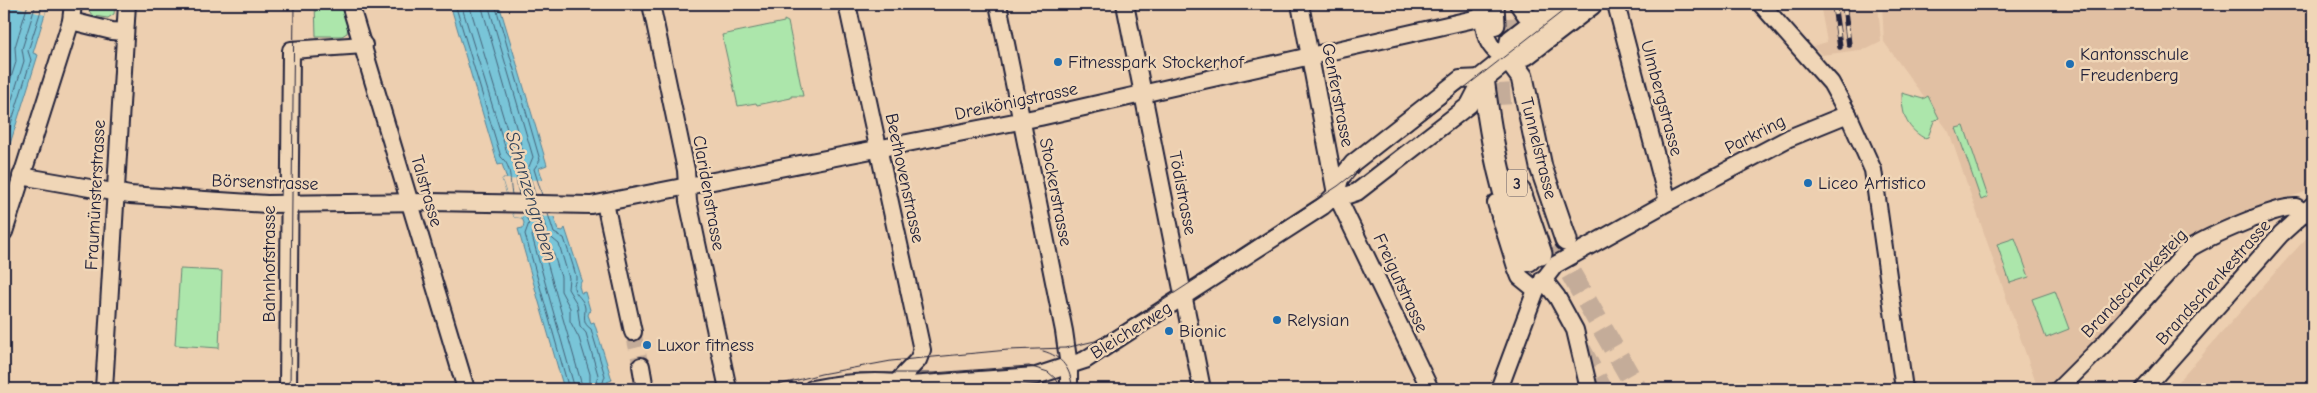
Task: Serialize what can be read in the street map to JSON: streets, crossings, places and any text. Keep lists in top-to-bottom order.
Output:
{
  "streets": {
    "main road": ["Tunnelstrasse", "3", "Bleicherweg"],
    "street": [
      "Genferstrasse",
      "Ulmbergstrasse",
      "Dreikönigstrasse",
      "Parkring",
      "Beethovenstrasse",
      "Börsenstrasse",
      "Talstrasse",
      "Stockerstrasse",
      "Claridenstrasse",
      "Tödistrasse",
      "Fraumünsterstrasse",
      "Bahnhofstrasse",
      "Brandschenkestrasse",
      "Freigutstrasse",
      "Brandschenkesteig"
    ]
  },
  "crossings": [
    ["Genferstrasse", "Dreikönigstrasse"],
    ["Genferstrasse", "Freigutstrasse"],
    ["Genferstrasse", "Bleicherweg"],
    ["Ulmbergstrasse", "Parkring"],
    ["Dreikönigstrasse", "Beethovenstrasse"],
    ["Dreikönigstrasse", "Börsenstrasse"],
    ["Dreikönigstrasse", "Stockerstrasse"],
    ["Dreikönigstrasse", "Claridenstrasse"],
    ["Dreikönigstrasse", "Tödistrasse"],
    ["Tunnelstrasse", "Bleicherweg"],
    ["Beethovenstrasse", "Bleicherweg"],
    ["Börsenstrasse", "Talstrasse"],
    ["Börsenstrasse", "Fraumünsterstrasse"],
    ["Börsenstrasse", "Bahnhofstrasse"],
    ["Talstrasse", "Bahnhofstrasse"],
    ["Stockerstrasse", "Bleicherweg"],
    ["Tödistrasse", "Bleicherweg"],
    ["Brandschenkestrasse", "Brandschenkesteig"],
    ["Freigutstrasse", "Bleicherweg"]
  ],
  "water": ["Schanzengraben"],
  "places": [
    "Fitnesspark Stockerhof",
    "Kantonsschule Freudenberg",
    "Liceo Artistico",
    "Relysian",
    "Bionic",
    "Luxor fitness"
  ]
}
